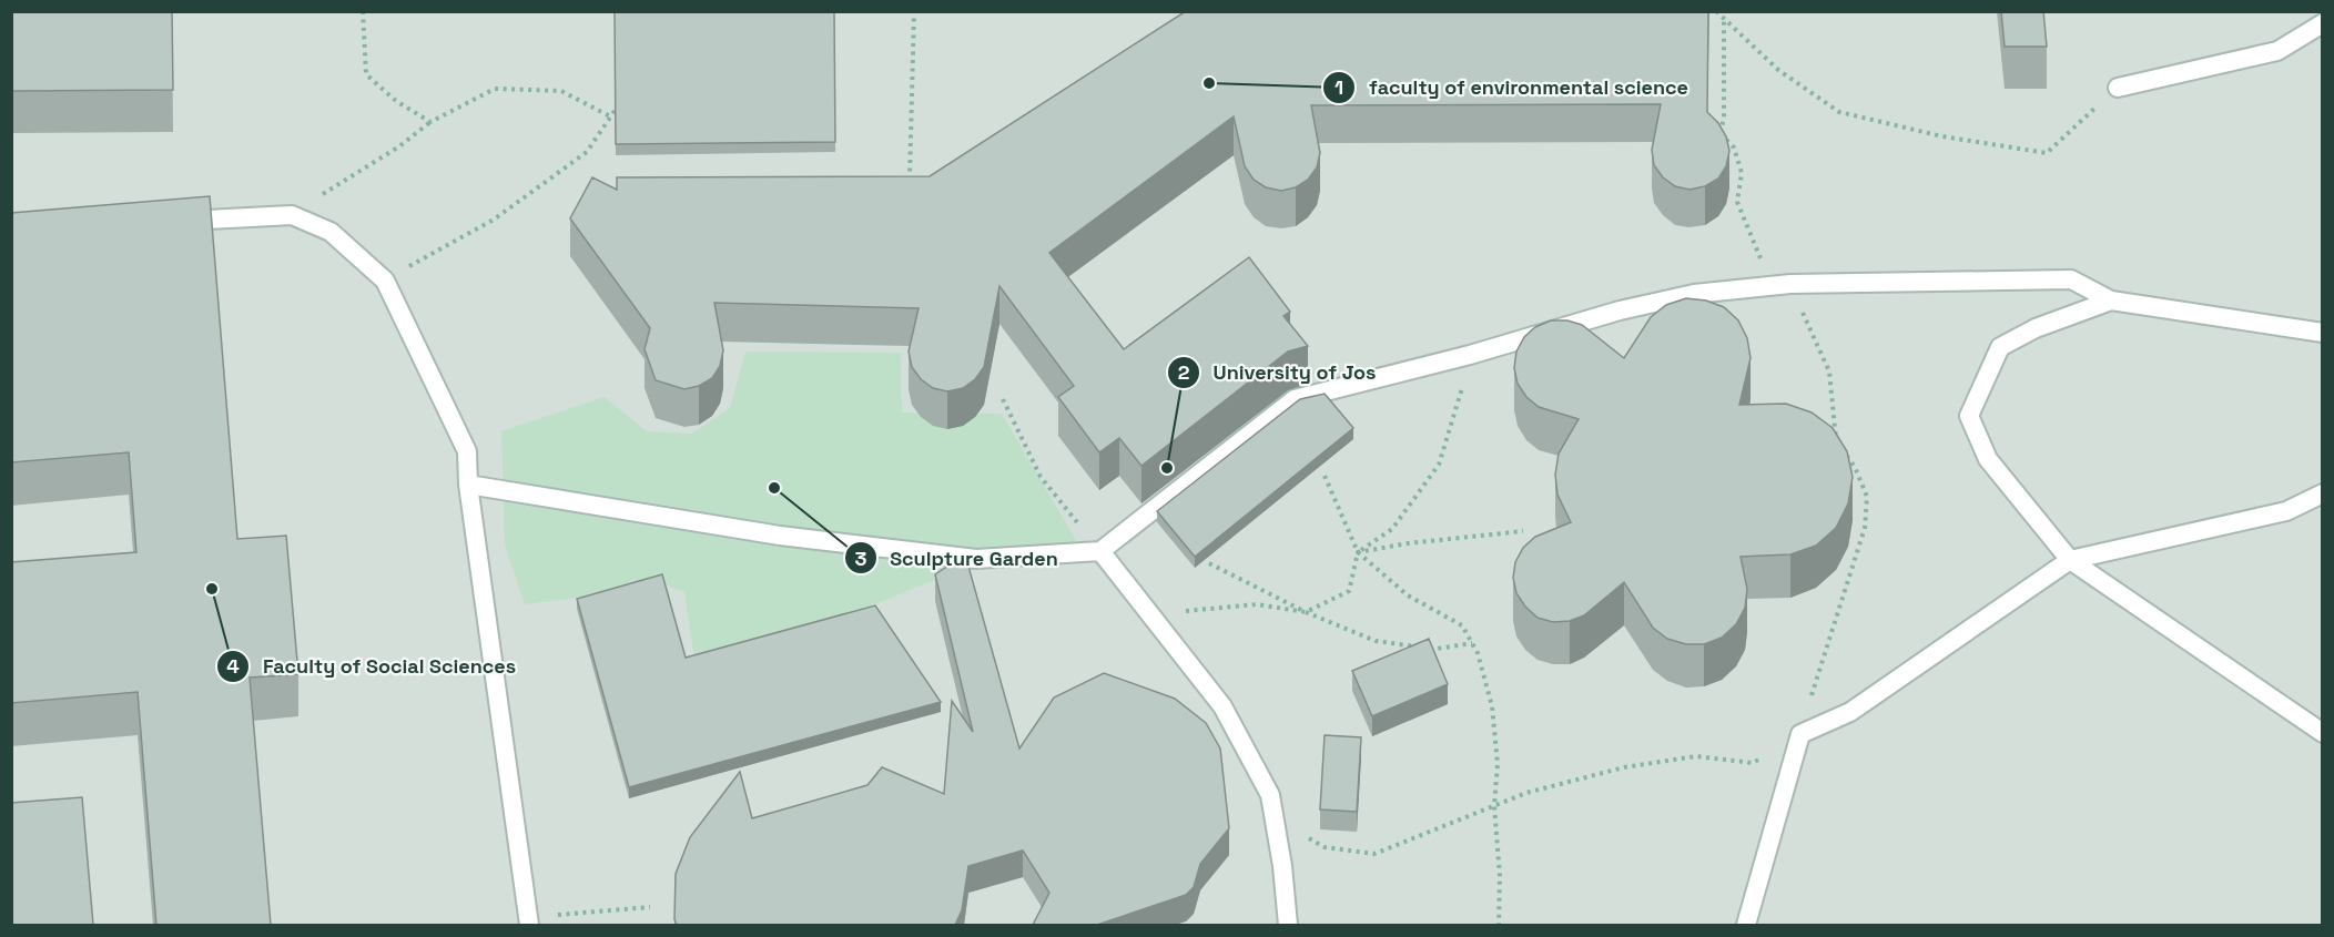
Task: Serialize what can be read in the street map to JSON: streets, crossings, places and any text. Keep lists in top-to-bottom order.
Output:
{
  "places": [
    "faculty of environmental science",
    "University of Jos",
    "Sculpture Garden",
    "Faculty of Social Sciences"
  ]
}
